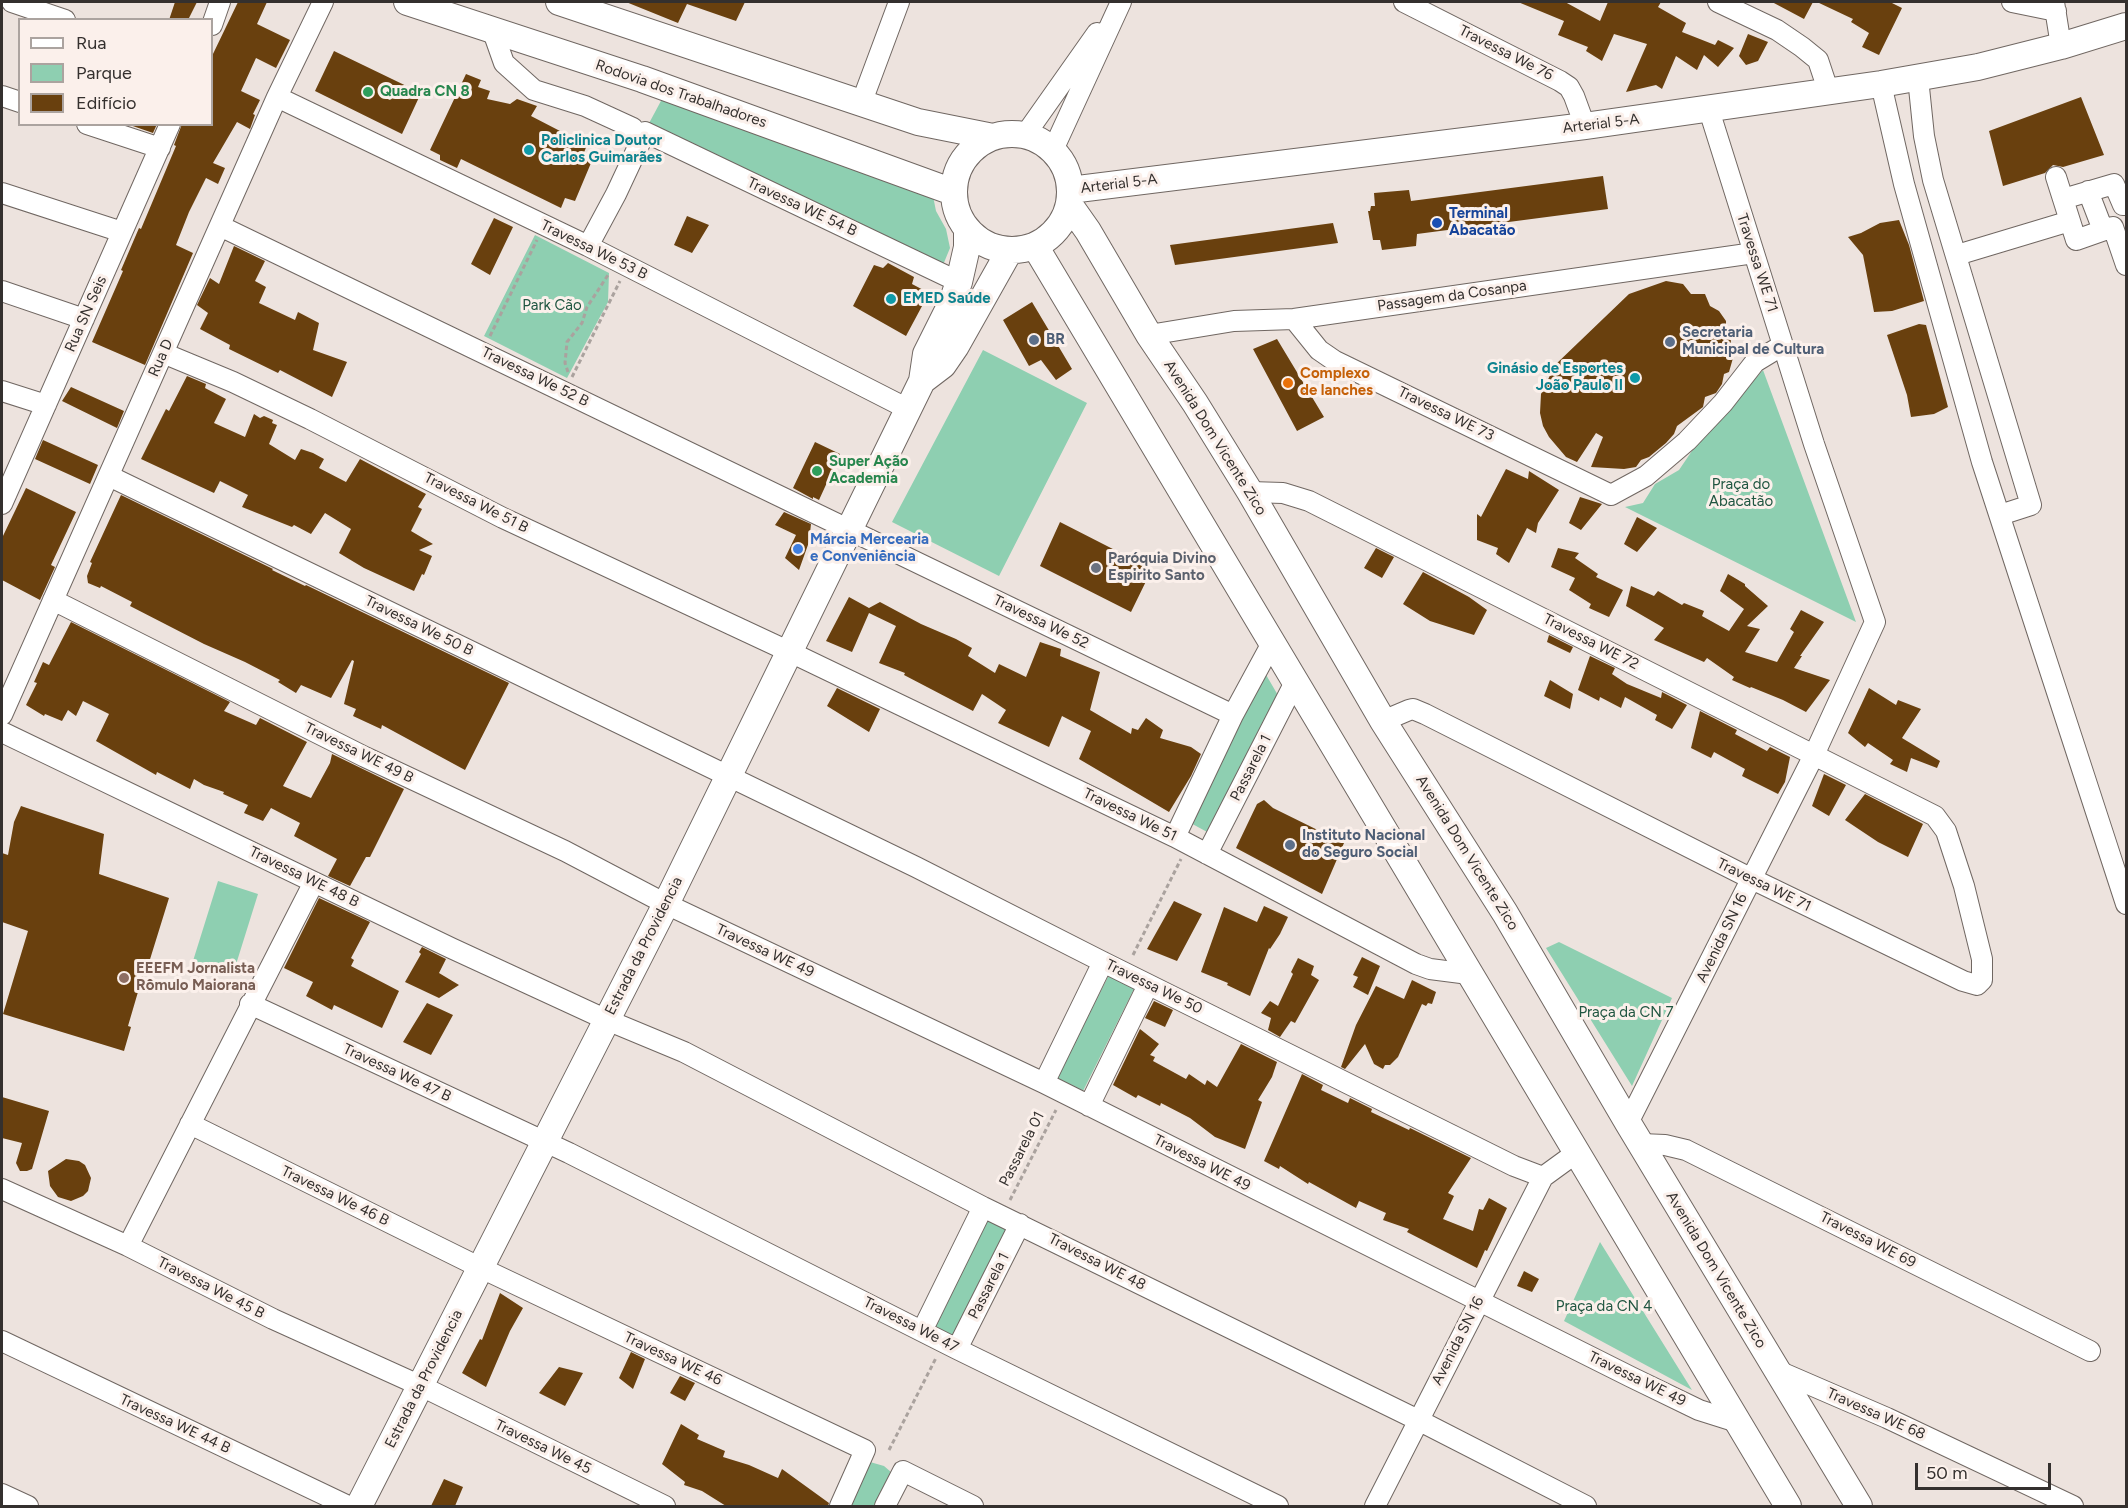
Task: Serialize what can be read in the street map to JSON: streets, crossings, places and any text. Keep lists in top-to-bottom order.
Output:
{
  "streets": {
    "main road": [
      "Rodovia dos Trabalhadores",
      "Arterial 5-A",
      "Avenida Dom Vicente Zico",
      "Estrada da Providencia"
    ],
    "street": [
      "Travessa We 76",
      "Travessa WE 54 B",
      "Travessa We 53 B",
      "Travessa WE 71",
      "Passagem da Cosanpa",
      "Rua SN Seis",
      "Rua D",
      "Travessa We 52 B",
      "Travessa WE 73",
      "Travessa We 51 B",
      "Travessa We 52",
      "Travessa We 50 B",
      "Travessa WE 72",
      "Travessa WE 49 B",
      "Passarela 1",
      "Travessa We 51",
      "Travessa WE 48 B",
      "Avenida SN 16",
      "Travessa WE 49",
      "Travessa We 50",
      "Travessa We 47 B",
      "Travessa We 46 B",
      "Travessa WE 69",
      "Travessa WE 48",
      "Travessa We 45 B",
      "Travessa We 47",
      "Travessa WE 46",
      "Travessa WE 68",
      "Travessa WE 44 B",
      "Travessa We 45"
    ],
    "path": ["Passarela 01"]
  },
  "crossings": [
    ["Travessa We 76", "Arterial 5-A"],
    ["Rodovia dos Trabalhadores", "Arterial 5-A"],
    ["Rodovia dos Trabalhadores", "Travessa WE 54 B"],
    ["Rodovia dos Trabalhadores", "Avenida Dom Vicente Zico"],
    ["Rodovia dos Trabalhadores", "Estrada da Providencia"],
    ["Arterial 5-A", "Travessa WE 71"],
    ["Arterial 5-A", "Avenida Dom Vicente Zico"],
    ["Arterial 5-A", "Estrada da Providencia"],
    ["Travessa WE 54 B", "Estrada da Providencia"],
    ["Travessa We 53 B", "Rua D"],
    ["Travessa We 53 B", "Estrada da Providencia"],
    ["Travessa WE 71", "Passagem da Cosanpa"],
    ["Travessa WE 71", "Travessa WE 73"],
    ["Travessa WE 71", "Avenida Dom Vicente Zico"],
    ["Travessa WE 71", "Travessa WE 72"],
    ["Travessa WE 71", "Avenida SN 16"],
    ["Passagem da Cosanpa", "Travessa WE 73"],
    ["Passagem da Cosanpa", "Avenida Dom Vicente Zico"],
    ["Rua D", "Travessa We 52 B"],
    ["Rua D", "Travessa We 51 B"],
    ["Rua D", "Travessa We 50 B"],
    ["Rua D", "Travessa WE 49 B"],
    ["Travessa We 52 B", "Travessa We 52"],
    ["Travessa We 52 B", "Estrada da Providencia"],
    ["Avenida Dom Vicente Zico", "Travessa WE 72"],
    ["Avenida Dom Vicente Zico", "Avenida SN 16"],
    ["Avenida Dom Vicente Zico", "Estrada da Providencia"],
    ["Avenida Dom Vicente Zico", "Travessa WE 69"],
    ["Avenida Dom Vicente Zico", "Travessa WE 68"],
    ["Travessa We 51 B", "Travessa We 51"],
    ["Travessa We 51 B", "Estrada da Providencia"],
    ["Travessa We 52", "Estrada da Providencia"],
    ["Travessa We 50 B", "Estrada da Providencia"],
    ["Travessa We 50 B", "Travessa We 50"],
    ["Travessa WE 72", "Avenida SN 16"],
    ["Travessa WE 49 B", "Estrada da Providencia"],
    ["Travessa WE 49 B", "Travessa WE 49"],
    ["Passarela 1", "Travessa We 51"],
    ["Passarela 1", "Travessa WE 48"],
    ["Passarela 1", "Travessa We 47"],
    ["Travessa We 51", "Estrada da Providencia"],
    ["Travessa WE 48 B", "Estrada da Providencia"],
    ["Travessa WE 48 B", "Travessa WE 48"],
    ["Avenida SN 16", "Travessa WE 49"],
    ["Avenida SN 16", "Travessa We 50"],
    ["Avenida SN 16", "Travessa WE 69"],
    ["Avenida SN 16", "Travessa WE 48"],
    ["Estrada da Providencia", "Travessa WE 49"],
    ["Estrada da Providencia", "Travessa We 50"],
    ["Estrada da Providencia", "Travessa We 47 B"],
    ["Estrada da Providencia", "Travessa We 46 B"],
    ["Estrada da Providencia", "Travessa WE 48"],
    ["Estrada da Providencia", "Travessa We 45 B"],
    ["Estrada da Providencia", "Travessa We 47"],
    ["Estrada da Providencia", "Travessa WE 46"],
    ["Estrada da Providencia", "Travessa We 45"],
    ["Travessa WE 49", "Passarela 01"],
    ["Travessa We 47 B", "Travessa We 47"],
    ["Passarela 01", "Travessa WE 48"],
    ["Travessa We 46 B", "Travessa WE 46"],
    ["Travessa We 45 B", "Travessa We 45"]
  ],
  "parks": [
    "Park Cão",
    "Praça do Abacatão",
    "Praça da CN 7",
    "Praça da CN 4"
  ],
  "places": [
    "Quadra CN 8",
    "Policlinica Doutor Carlos Guimarães",
    "Terminal Abacatão",
    "EMED Saúde",
    "BR",
    "Secretaria Municipal de Cultura",
    "Ginásio de Esportes João Paulo II",
    "Complexo de lanches",
    "Super Ação Academia",
    "Márcia Mercearia e Conveniência",
    "Paróquia Divino Espirito Santo",
    "Instituto Nacional do Seguro Social",
    "EEEFM Jornalista Rômulo Maiorana"
  ],
  "legend": ["Rua", "Parque", "Edifício"],
  "scale_bar": "50 m"
}
